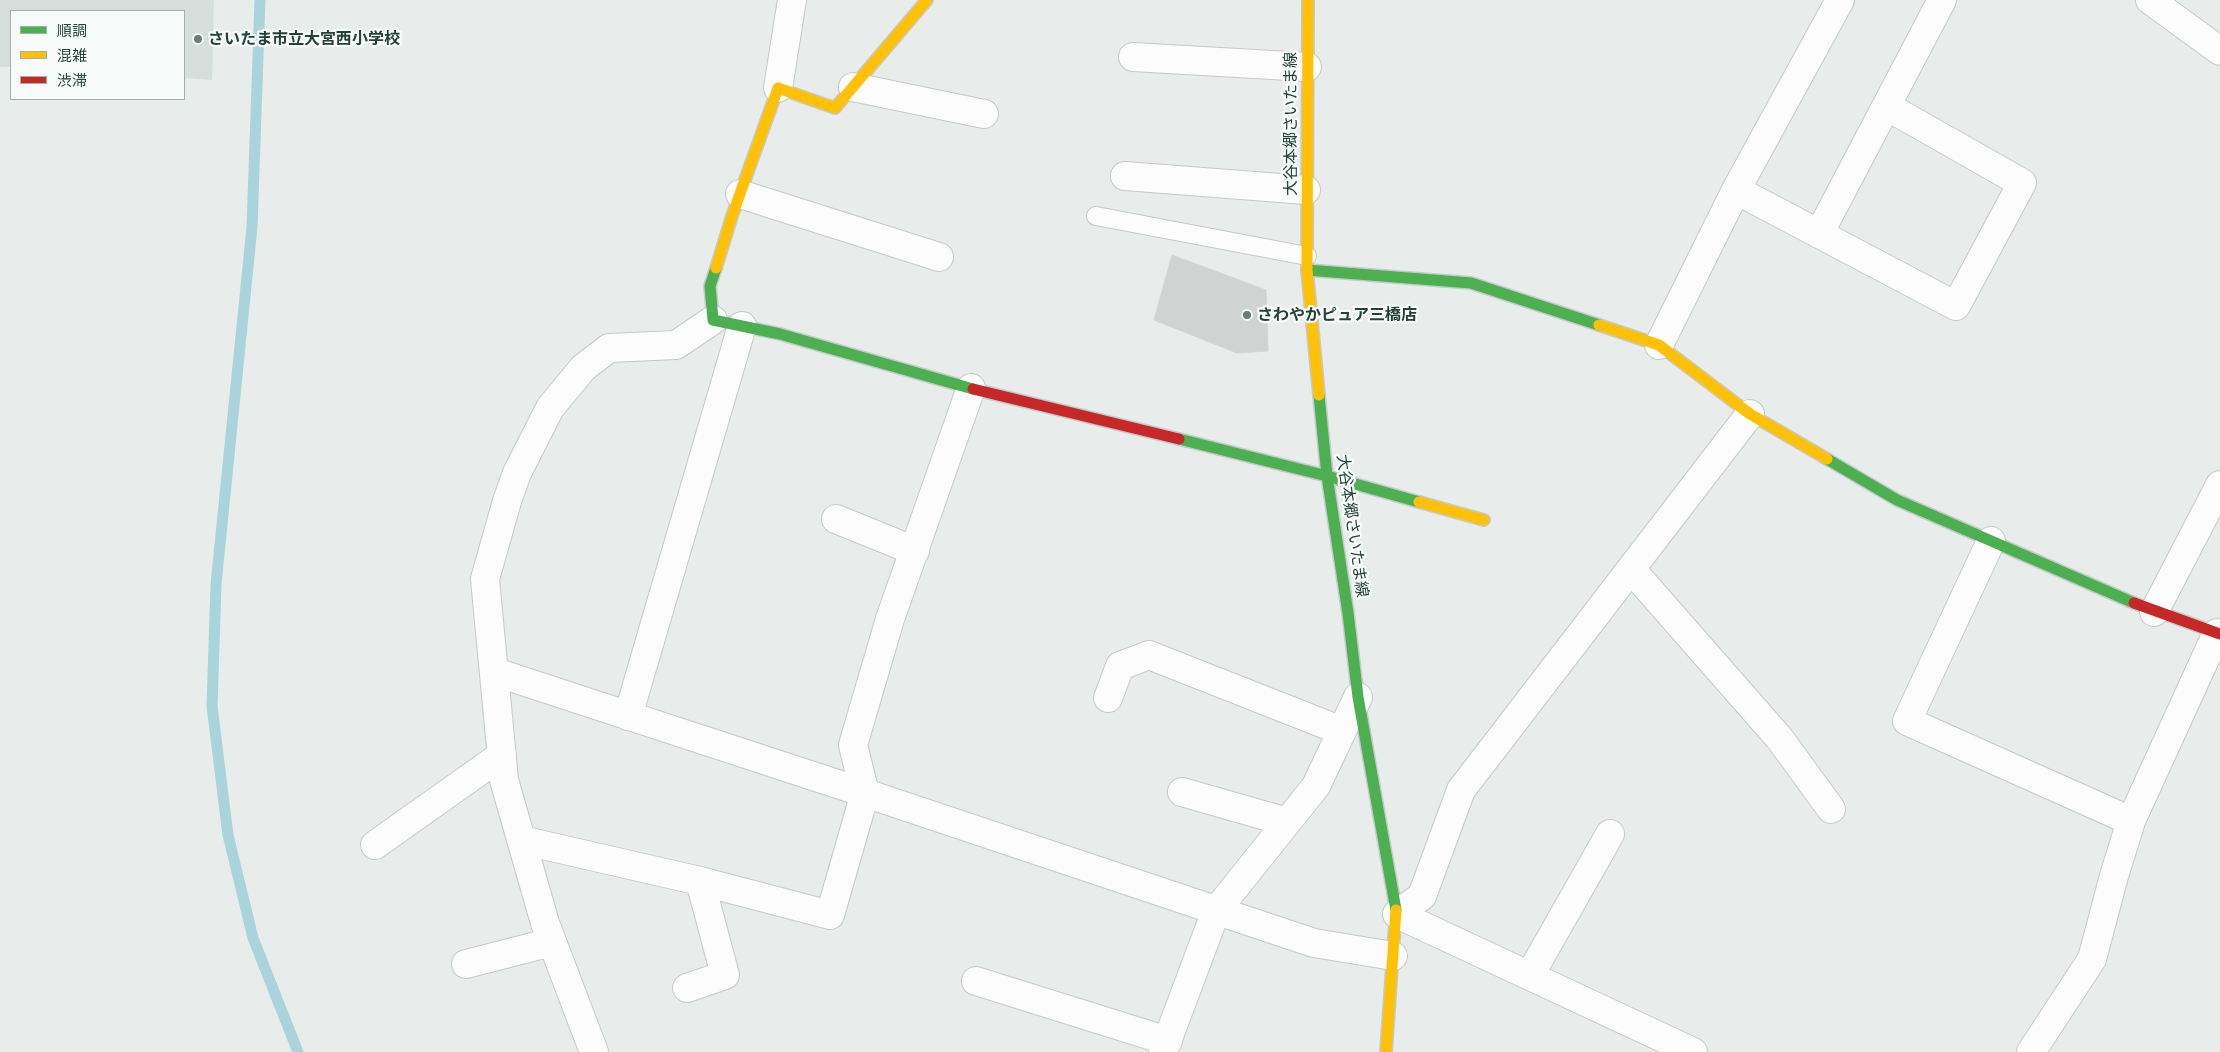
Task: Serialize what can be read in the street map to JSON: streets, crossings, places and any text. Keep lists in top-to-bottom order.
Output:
{
  "streets": {
    "street": ["大谷本郷さいたま線"]
  },
  "places": ["さいたま市立大宮西小学校", "さわやかピュア三橋店"],
  "legend": ["順調", "混雑", "渋滞"]
}
